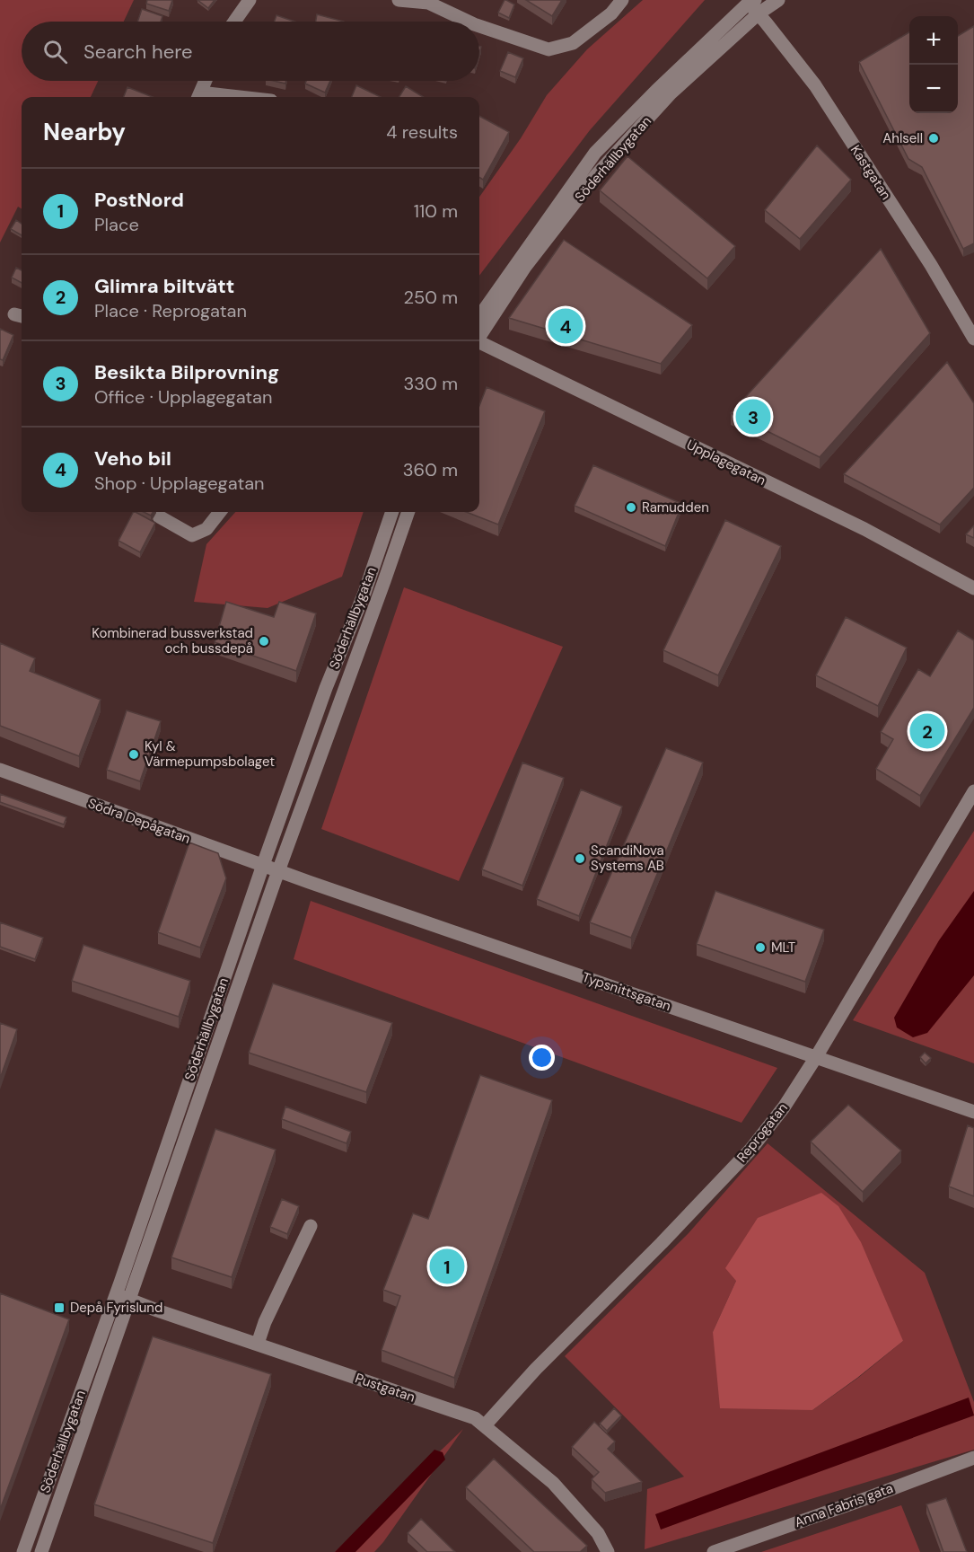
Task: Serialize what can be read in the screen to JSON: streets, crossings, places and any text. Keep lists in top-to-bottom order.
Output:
{
  "streets": {
    "street": [
      "Söderhällbygatan",
      "Kastgatan",
      "Upplagegatan",
      "Södra Depågatan",
      "Typsnittsgatan",
      "Reprogatan",
      "Pustgatan",
      "Anna Fabris gata"
    ]
  },
  "crossings": [
    ["Söderhällbygatan", "Kastgatan"],
    ["Söderhällbygatan", "Södra Depågatan"],
    ["Söderhällbygatan", "Typsnittsgatan"],
    ["Söderhällbygatan", "Pustgatan"],
    ["Södra Depågatan", "Typsnittsgatan"],
    ["Typsnittsgatan", "Reprogatan"],
    ["Reprogatan", "Pustgatan"]
  ],
  "places": {
    "other": [
      "Ahlsell",
      "Ramudden",
      "Kombinerad bussverkstad och bussdepå",
      "Kyl & Värmepumpsbolaget",
      "ScandiNova Systems AB",
      "MLT"
    ],
    "transit": ["Depå Fyrislund"]
  },
  "page": {
    "map_buttons": ["+", "−"],
    "search": "Search here",
    "heading": ["Nearby", "4 results"],
    "list": [
      {
        "mark": "1",
        "name": "PostNord",
        "note": "Place",
        "value": "110 m"
      },
      {
        "mark": "2",
        "name": "Glimra biltvätt",
        "note": "Place · Reprogatan",
        "value": "250 m"
      },
      {
        "mark": "3",
        "name": "Besikta Bilprovning",
        "note": "Office · Upplagegatan",
        "value": "330 m"
      },
      {
        "mark": "4",
        "name": "Veho bil",
        "note": "Shop · Upplagegatan",
        "value": "360 m"
      }
    ],
    "pins": [
      "4",
      "3",
      "2",
      "1"
    ]
  }
}
